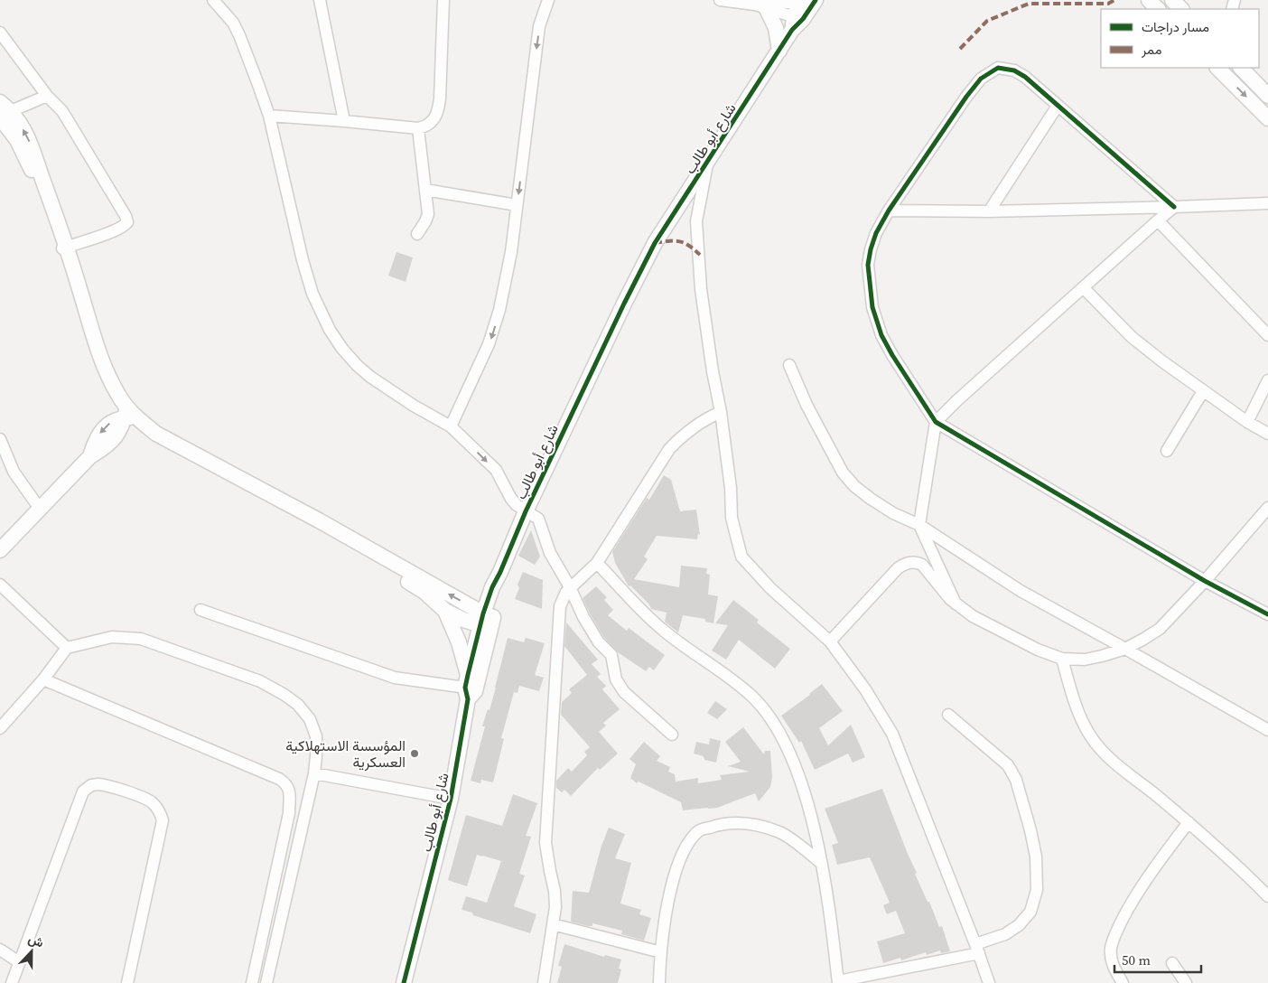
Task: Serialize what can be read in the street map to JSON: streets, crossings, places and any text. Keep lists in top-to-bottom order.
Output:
{
  "streets": {
    "street": ["شارع أبو طالب"]
  },
  "places": ["المؤسسة الاستهلاكية العسكرية"],
  "legend": ["مسار دراجات", "ممر"],
  "scale_bar": "50 m",
  "north": "top"
}
